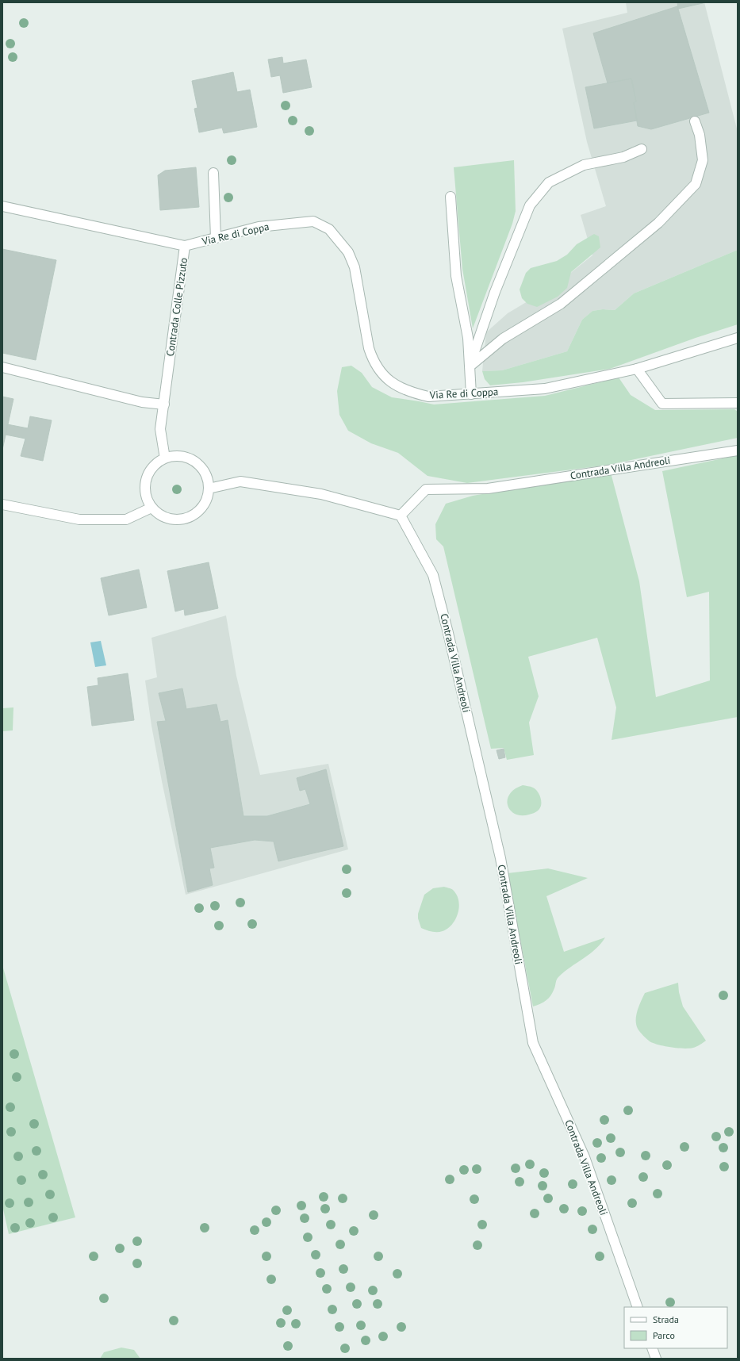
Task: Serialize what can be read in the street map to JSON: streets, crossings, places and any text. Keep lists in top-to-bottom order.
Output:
{
  "streets": {
    "street": ["Via Re di Coppa", "Contrada Colle Pizzuto", "Contrada Villa Andreoli"]
  },
  "crossings": [
    ["Via Re di Coppa", "Contrada Colle Pizzuto"]
  ],
  "legend": ["Strada", "Parco"]
}
